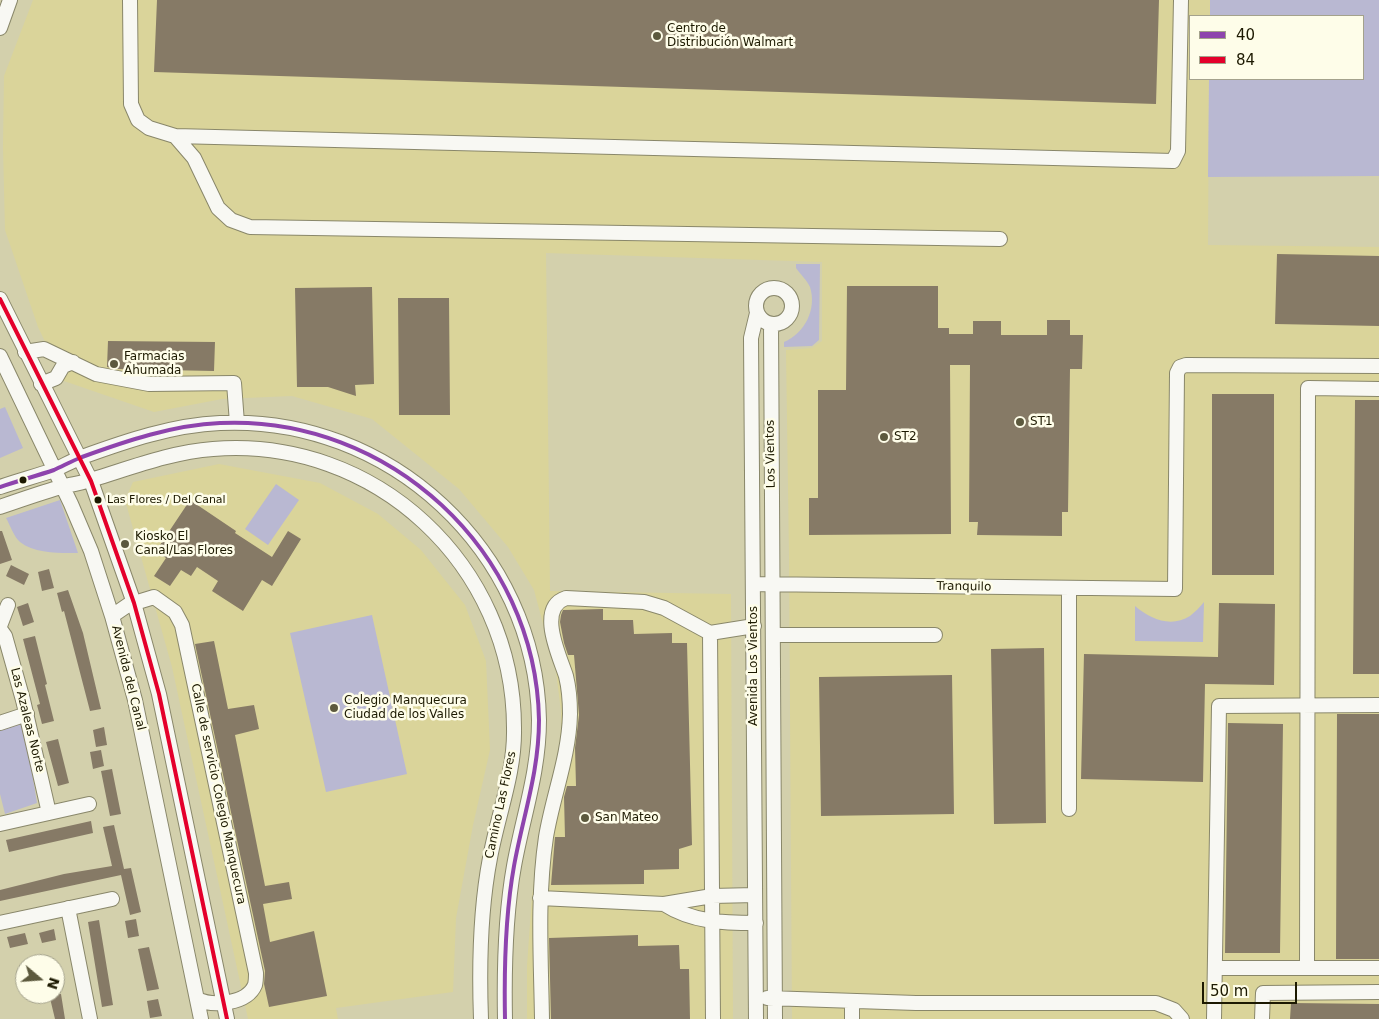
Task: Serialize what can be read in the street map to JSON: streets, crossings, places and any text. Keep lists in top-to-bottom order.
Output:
{
  "streets": {
    "street": [
      "Los Vientos",
      "Tranquilo",
      "Avenida Los Vientos",
      "Avenida del Canal",
      "Las Azaleas Norte",
      "Calle de servicio Colegio Manquecura",
      "Camino Las Flores"
    ]
  },
  "crossings": [
    ["Los Vientos", "Tranquilo"],
    ["Los Vientos", "Avenida Los Vientos"],
    ["Tranquilo", "Avenida Los Vientos"],
    ["Avenida del Canal", "Calle de servicio Colegio Manquecura"],
    ["Avenida del Canal", "Camino Las Flores"]
  ],
  "places": [
    "Centro de Distribución Walmart",
    "Farmacias Ahumada",
    "ST1",
    "ST2",
    "Las Flores / Del Canal",
    "Kiosko El Canal/Las Flores",
    "Colegio Manquecura Ciudad de los Valles",
    "San Mateo"
  ],
  "lines": ["transit line 84", "transit line 40"],
  "legend": ["40", "84"],
  "scale_bar": "50 m",
  "north": "right"
}
